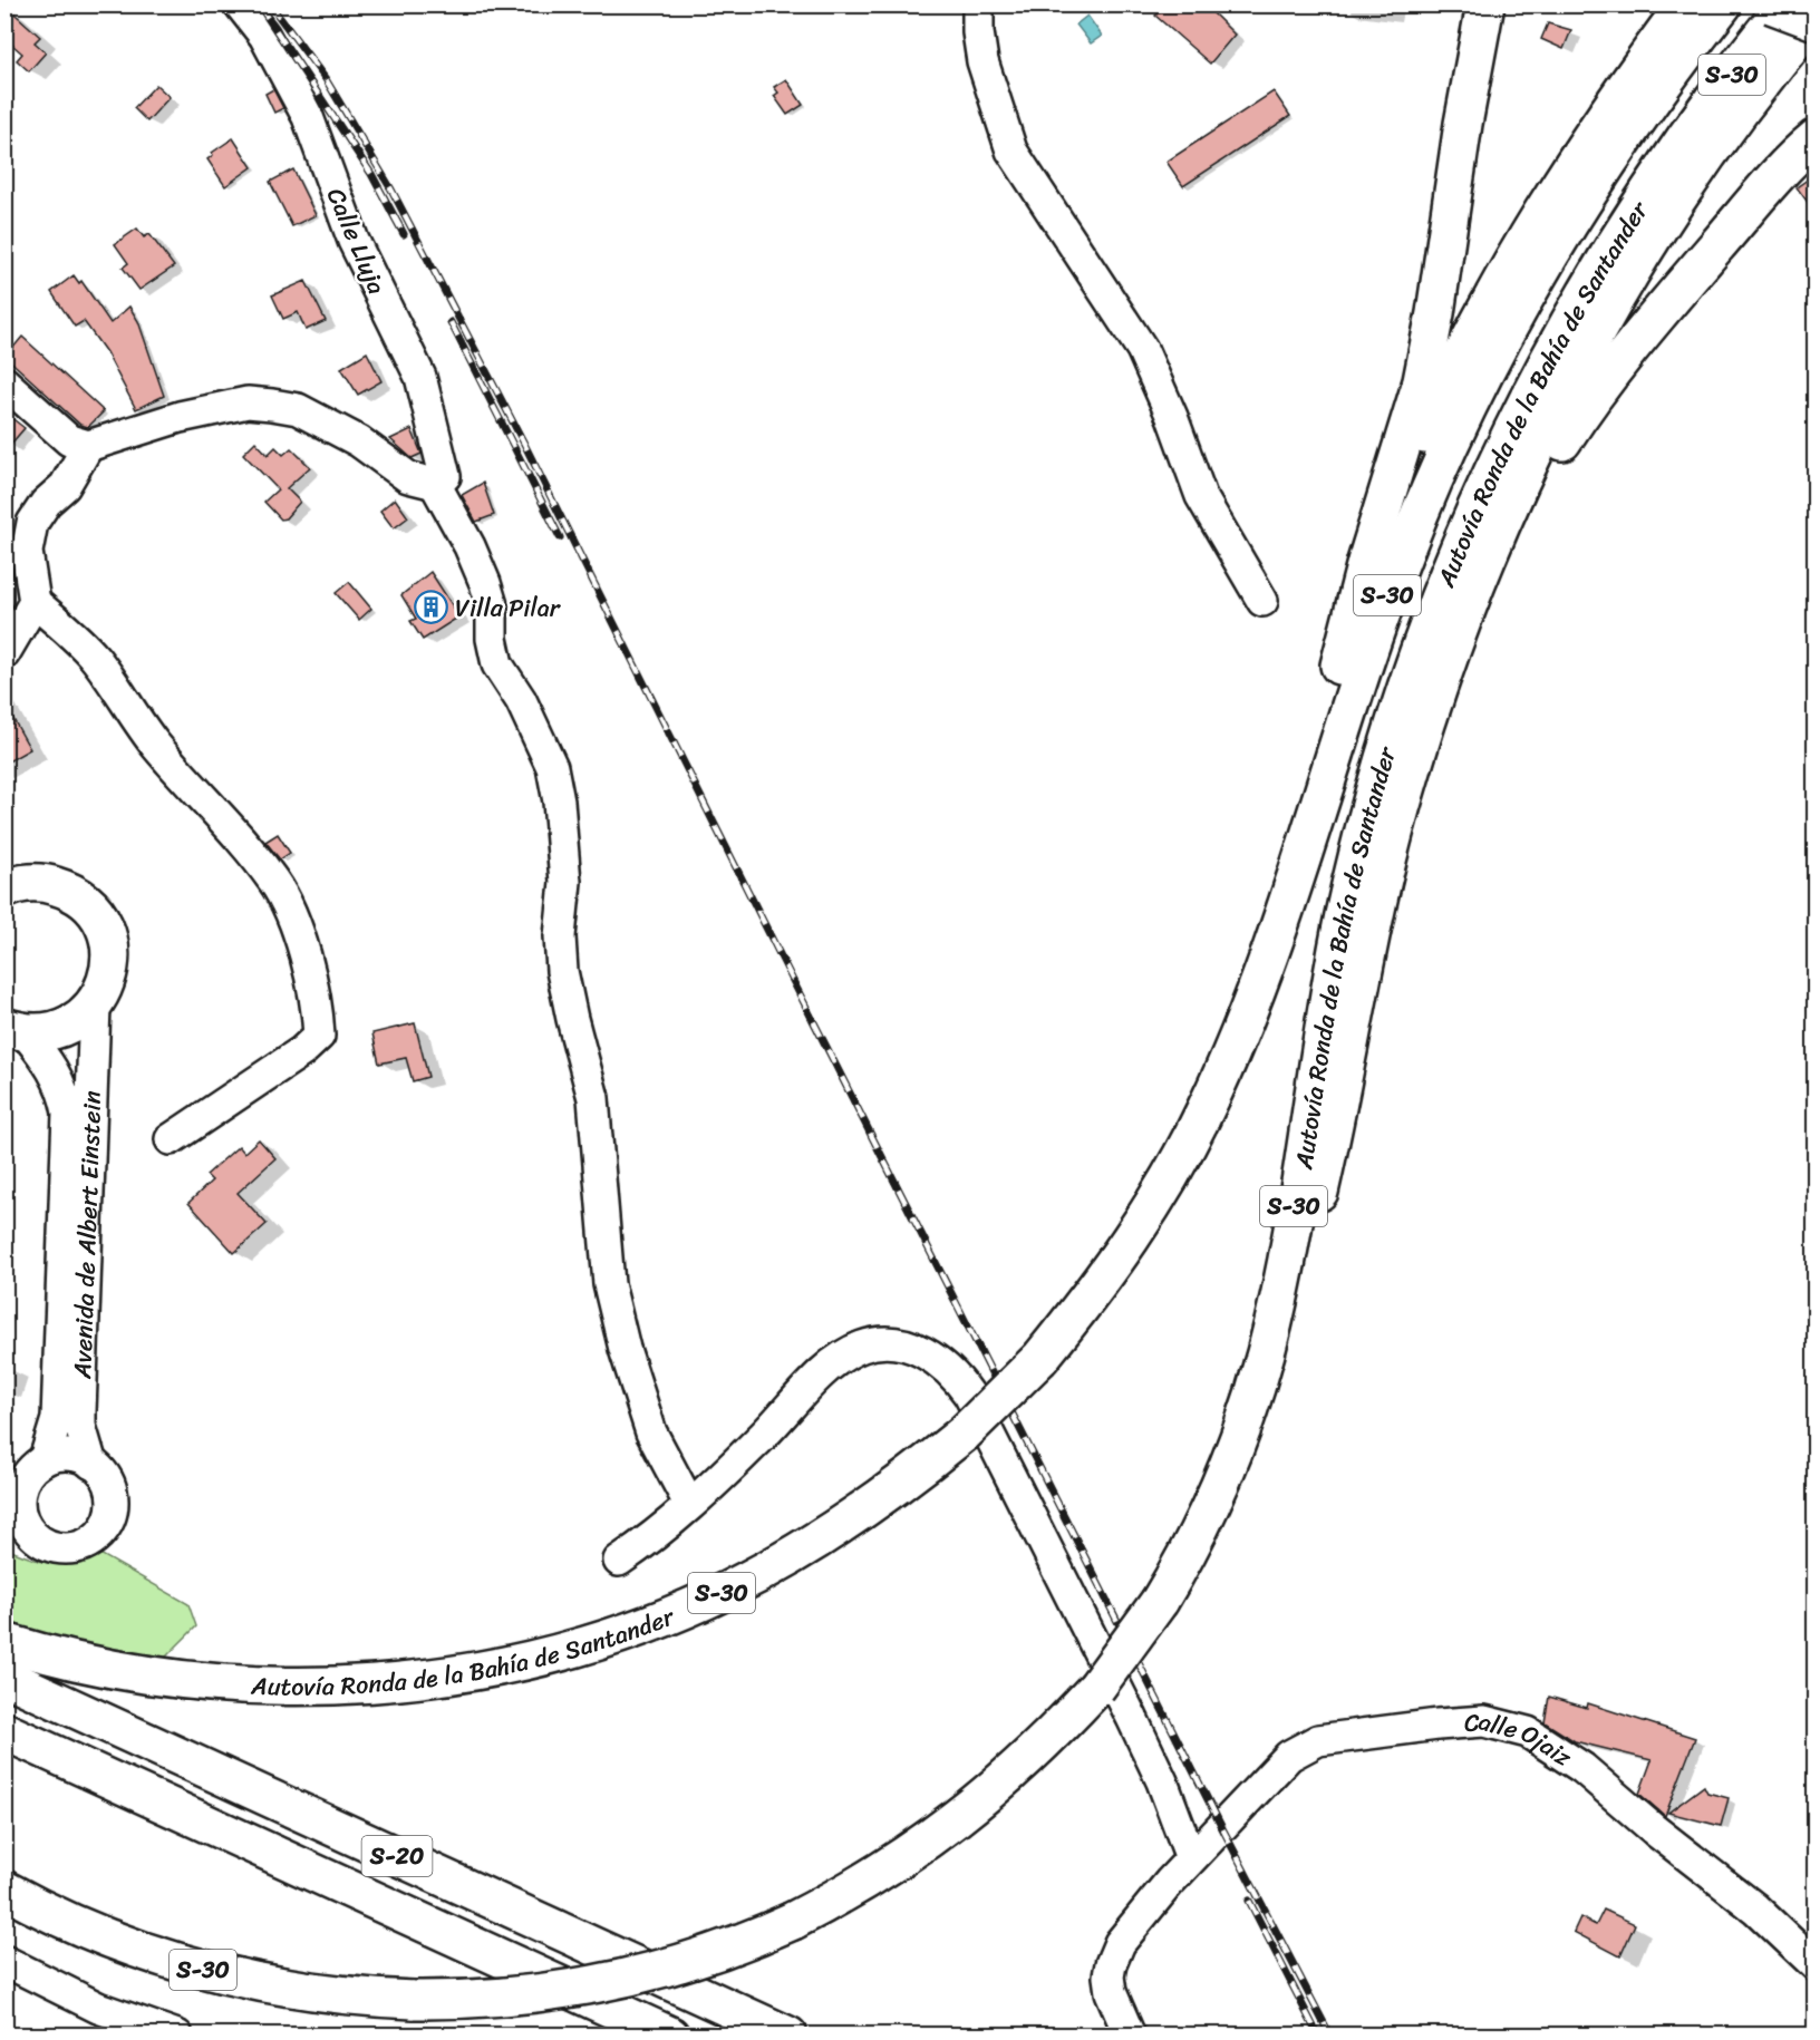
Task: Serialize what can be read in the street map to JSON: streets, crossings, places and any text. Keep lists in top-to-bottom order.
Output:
{
  "streets": {
    "main road": ["S-30", "Autovía Ronda de la Bahía de Santander", "S-20"],
    "street": ["Calle Lluja", "Avenida de Albert Einstein", "Calle Ojaiz"]
  },
  "places": {
    "building": ["Villa Pilar"]
  }
}
